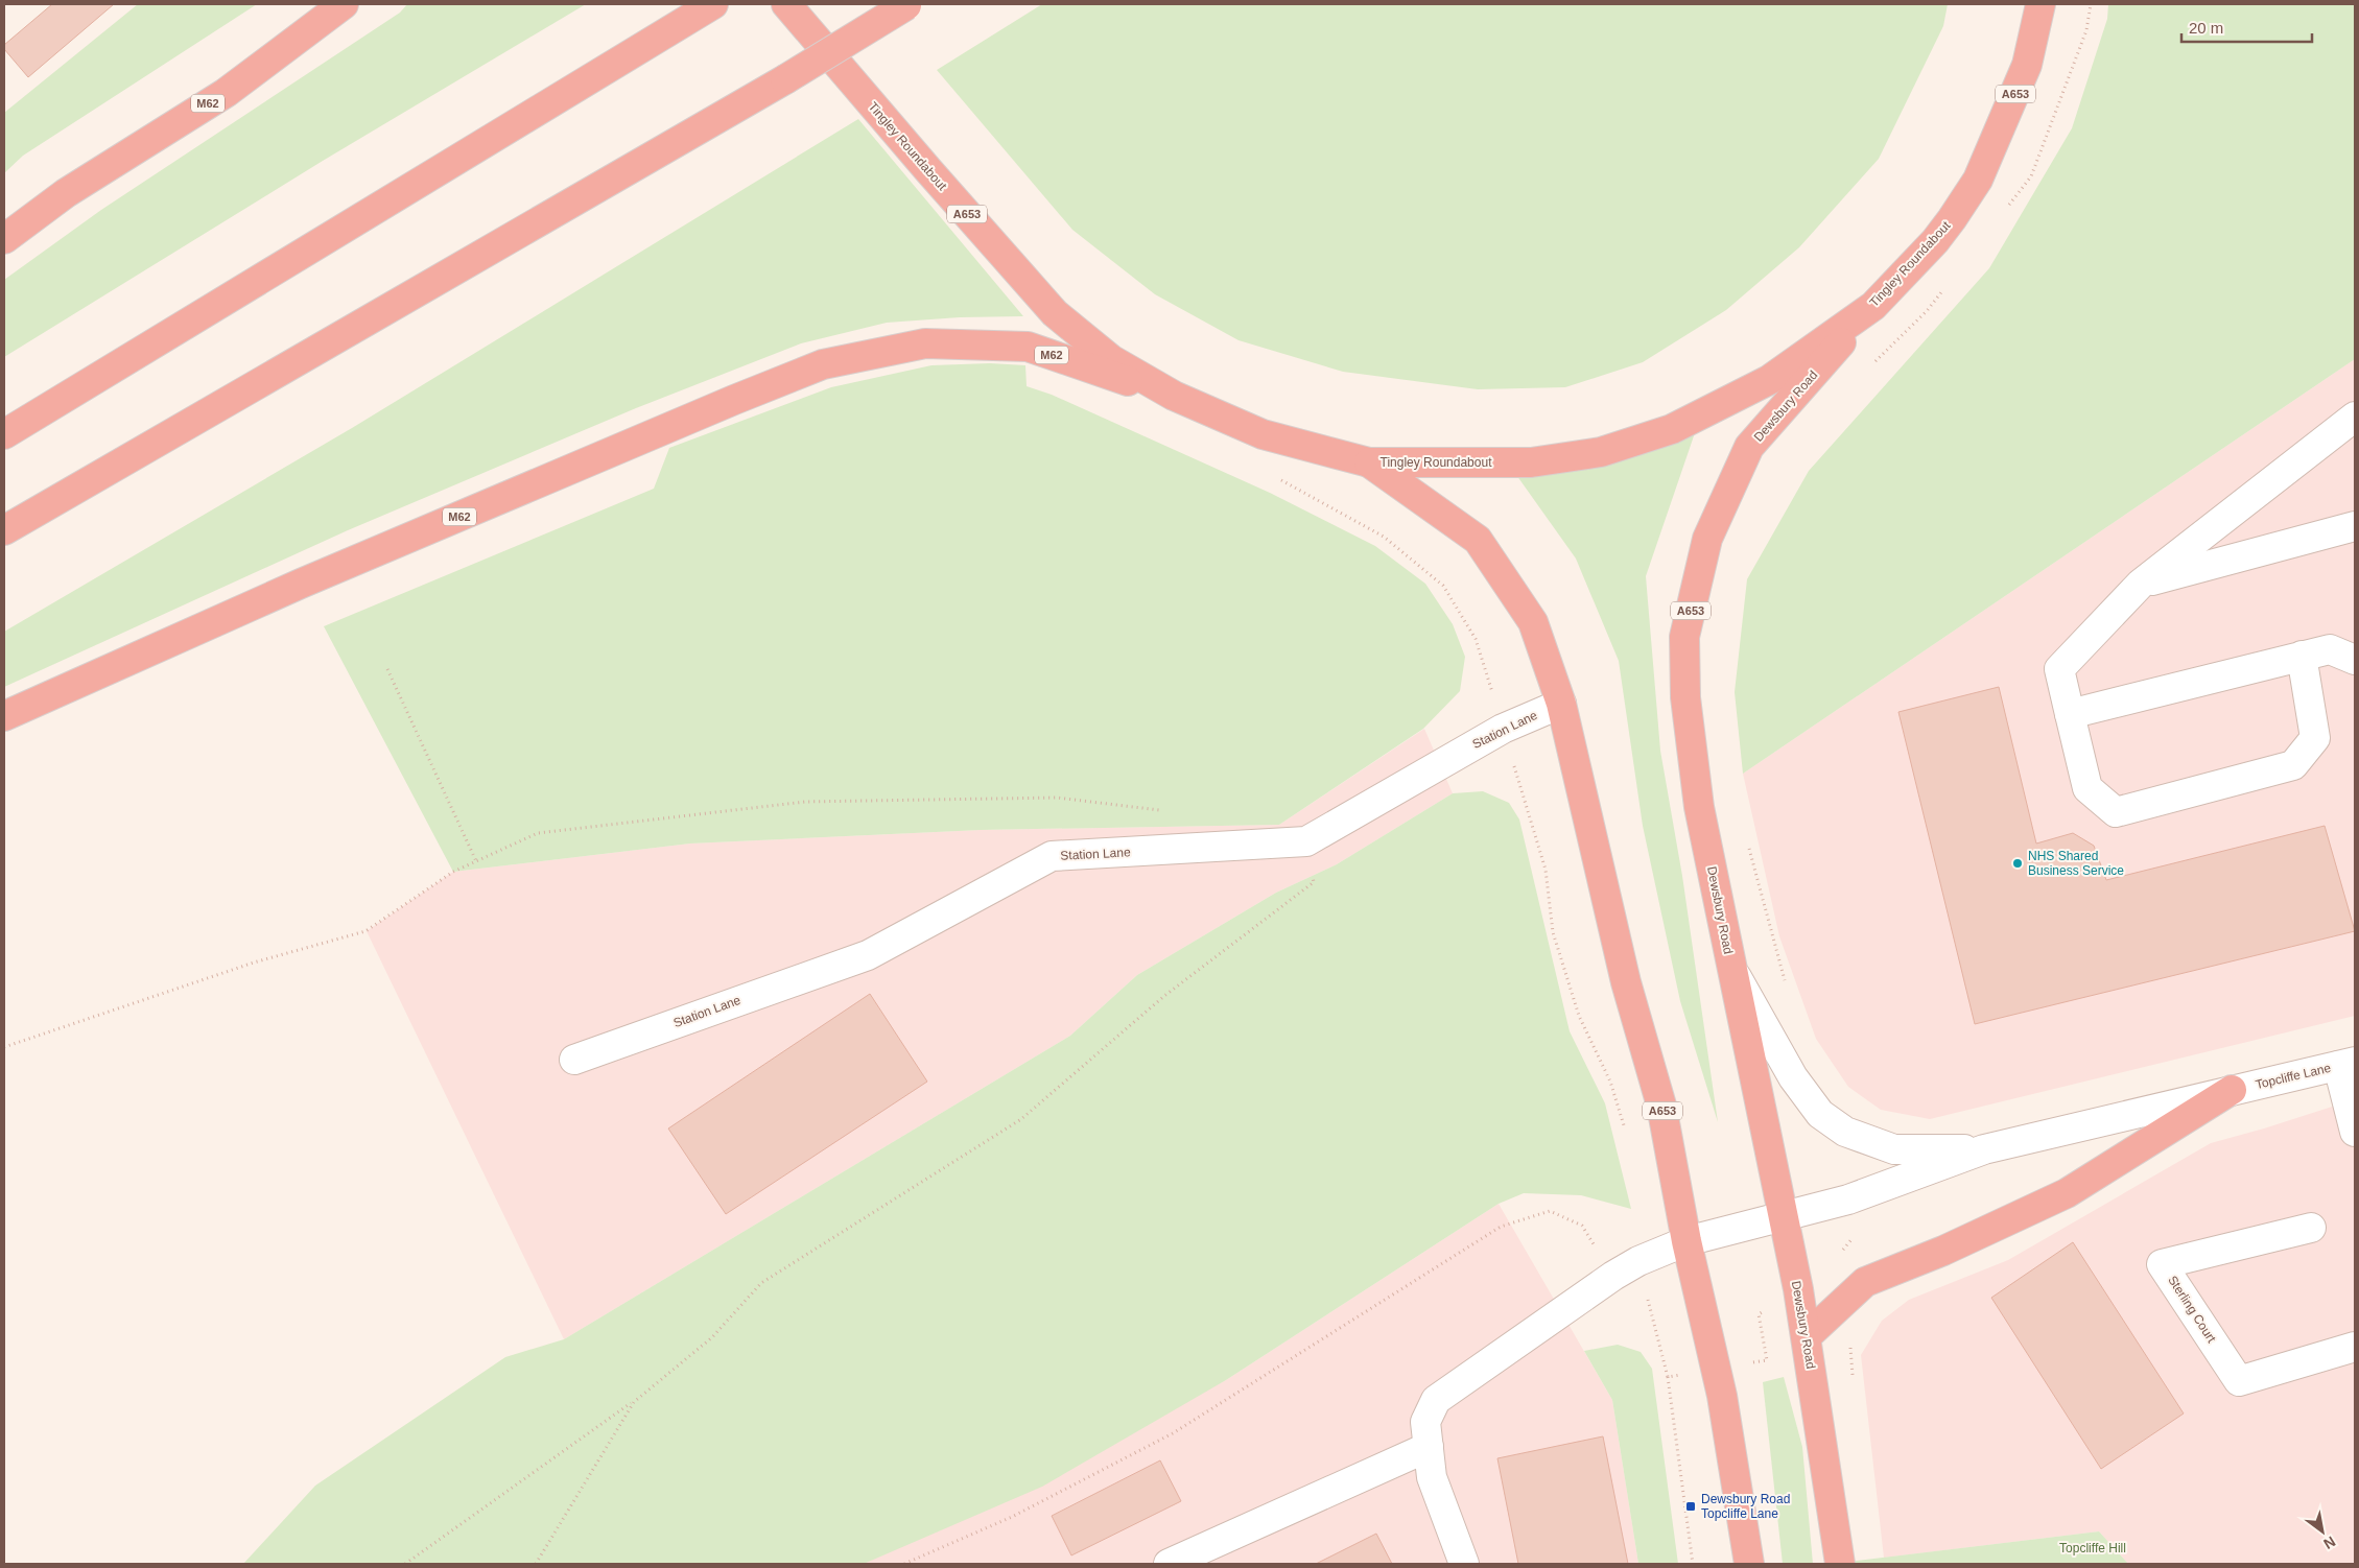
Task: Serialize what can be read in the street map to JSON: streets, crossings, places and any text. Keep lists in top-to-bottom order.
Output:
{
  "streets": {
    "highway": [
      "A653",
      "M62",
      "Tingley Roundabout",
      "Dewsbury Road"
    ],
    "street": ["Station Lane", "Topcliffe Lane", "Sterling Court"]
  },
  "crossings": [
    ["A653", "Tingley Roundabout"],
    ["A653", "Station Lane"],
    ["M62", "Tingley Roundabout"],
    ["Tingley Roundabout", "Dewsbury Road"]
  ],
  "parks": ["Topcliffe Hill"],
  "places": {
    "other": ["NHS Shared Business Service"],
    "transit": ["Dewsbury Road Topcliffe Lane"]
  },
  "scale_bar": "20 m",
  "north": "bottom right"
}
